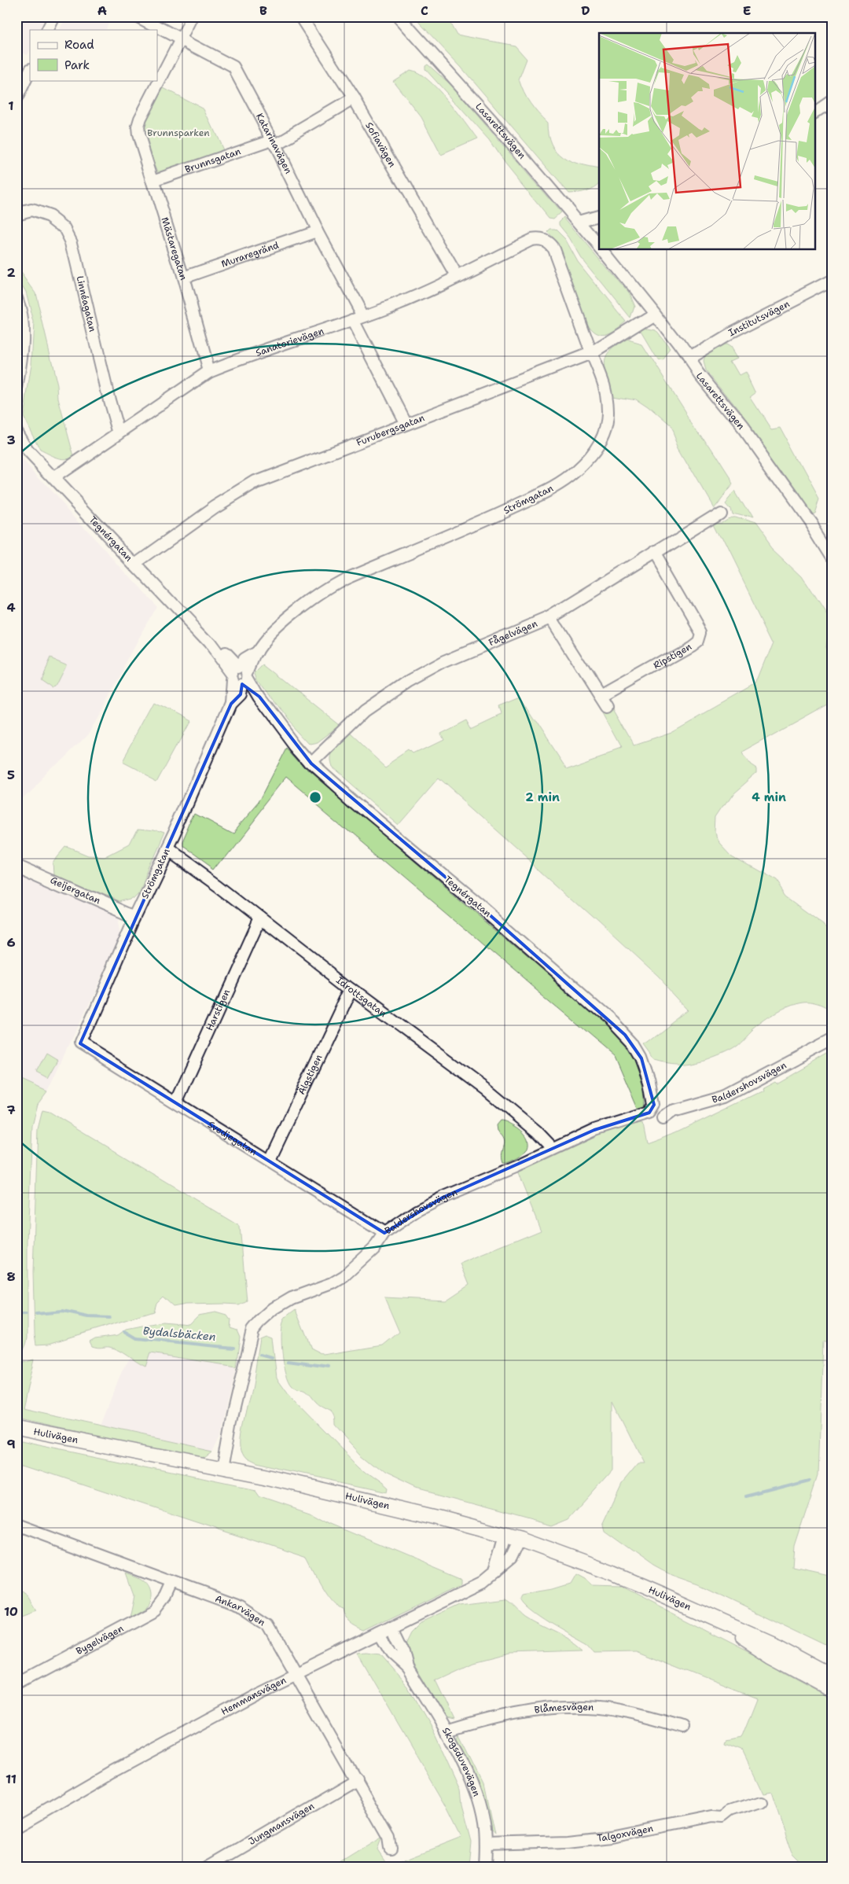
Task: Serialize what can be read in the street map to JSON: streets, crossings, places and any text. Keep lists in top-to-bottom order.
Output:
{
  "streets": {
    "main road": ["Hulivägen"],
    "street": [
      "Lasarettsvägen",
      "Katarinavägen",
      "Sofiavägen",
      "Brunnsgatan",
      "Mästaregatan",
      "Muraregränd",
      "Linnéagatan",
      "Institutsvägen",
      "Sanatorievägen",
      "Furubergsgatan",
      "Strömgatan",
      "Tegnérgatan",
      "Fågelvägen",
      "Ripstigen",
      "Geijergatan",
      "Idrottsgatan",
      "Harstigen",
      "Älgstigen",
      "Baldershovsvägen",
      "Svedjegatan",
      "Ankarvägen",
      "Bygelvägen",
      "Hemmansvägen",
      "Blåmesvägen",
      "Skogsduvevägen",
      "Jungmansvägen",
      "Talgoxvägen"
    ]
  },
  "crossings": [
    ["Lasarettsvägen", "Institutsvägen"],
    ["Lasarettsvägen", "Furubergsgatan"],
    ["Katarinavägen", "Brunnsgatan"],
    ["Katarinavägen", "Mästaregatan"],
    ["Katarinavägen", "Muraregränd"],
    ["Katarinavägen", "Sanatorievägen"],
    ["Sofiavägen", "Brunnsgatan"],
    ["Sofiavägen", "Sanatorievägen"],
    ["Brunnsgatan", "Mästaregatan"],
    ["Mästaregatan", "Muraregränd"],
    ["Mästaregatan", "Sanatorievägen"],
    ["Linnéagatan", "Sanatorievägen"],
    ["Sanatorievägen", "Strömgatan"],
    ["Sanatorievägen", "Tegnérgatan"],
    ["Furubergsgatan", "Strömgatan"],
    ["Furubergsgatan", "Tegnérgatan"],
    ["Strömgatan", "Tegnérgatan"],
    ["Strömgatan", "Geijergatan"],
    ["Strömgatan", "Idrottsgatan"],
    ["Strömgatan", "Svedjegatan"],
    ["Tegnérgatan", "Fågelvägen"],
    ["Tegnérgatan", "Baldershovsvägen"],
    ["Fågelvägen", "Ripstigen"],
    ["Idrottsgatan", "Harstigen"],
    ["Idrottsgatan", "Älgstigen"],
    ["Idrottsgatan", "Baldershovsvägen"],
    ["Harstigen", "Svedjegatan"],
    ["Älgstigen", "Svedjegatan"],
    ["Baldershovsvägen", "Svedjegatan"],
    ["Baldershovsvägen", "Hulivägen"],
    ["Hulivägen", "Hemmansvägen"],
    ["Ankarvägen", "Bygelvägen"],
    ["Ankarvägen", "Hemmansvägen"],
    ["Ankarvägen", "Jungmansvägen"],
    ["Hemmansvägen", "Skogsduvevägen"],
    ["Blåmesvägen", "Skogsduvevägen"],
    ["Skogsduvevägen", "Talgoxvägen"]
  ],
  "water": ["Bydalsbäcken"],
  "parks": ["Brunnsparken"],
  "legend": ["Road", "Park"],
  "grid": {
    "columns": [
      "A",
      "B",
      "C",
      "D",
      "E"
    ],
    "rows": [
      "1",
      "2",
      "3",
      "4",
      "5",
      "6",
      "7",
      "8",
      "9",
      "10",
      "11"
    ]
  },
  "rings": ["2 min", "4 min"]
}
